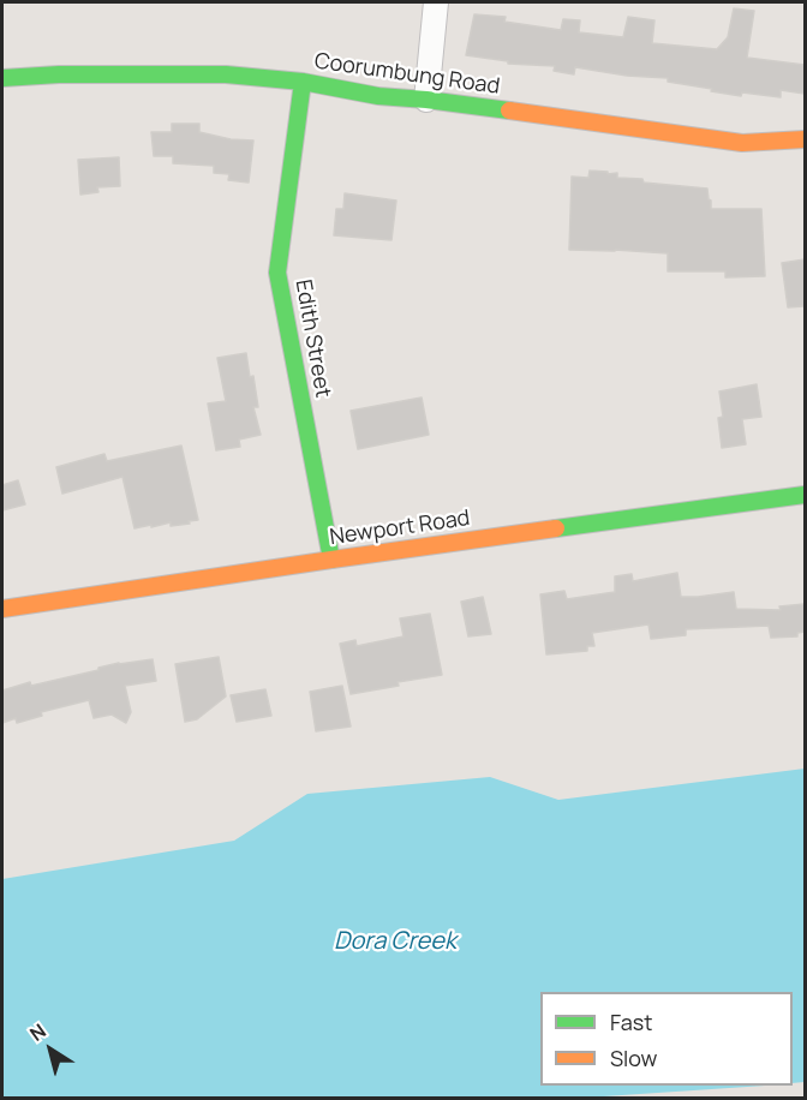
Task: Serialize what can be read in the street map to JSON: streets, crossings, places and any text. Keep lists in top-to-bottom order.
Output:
{
  "streets": {
    "street": ["Coorumbung Road", "Edith Street", "Newport Road"]
  },
  "crossings": [
    ["Coorumbung Road", "Edith Street"],
    ["Edith Street", "Newport Road"]
  ],
  "water": ["Dora Creek"],
  "legend": ["Fast", "Slow"],
  "north": "top left"
}
